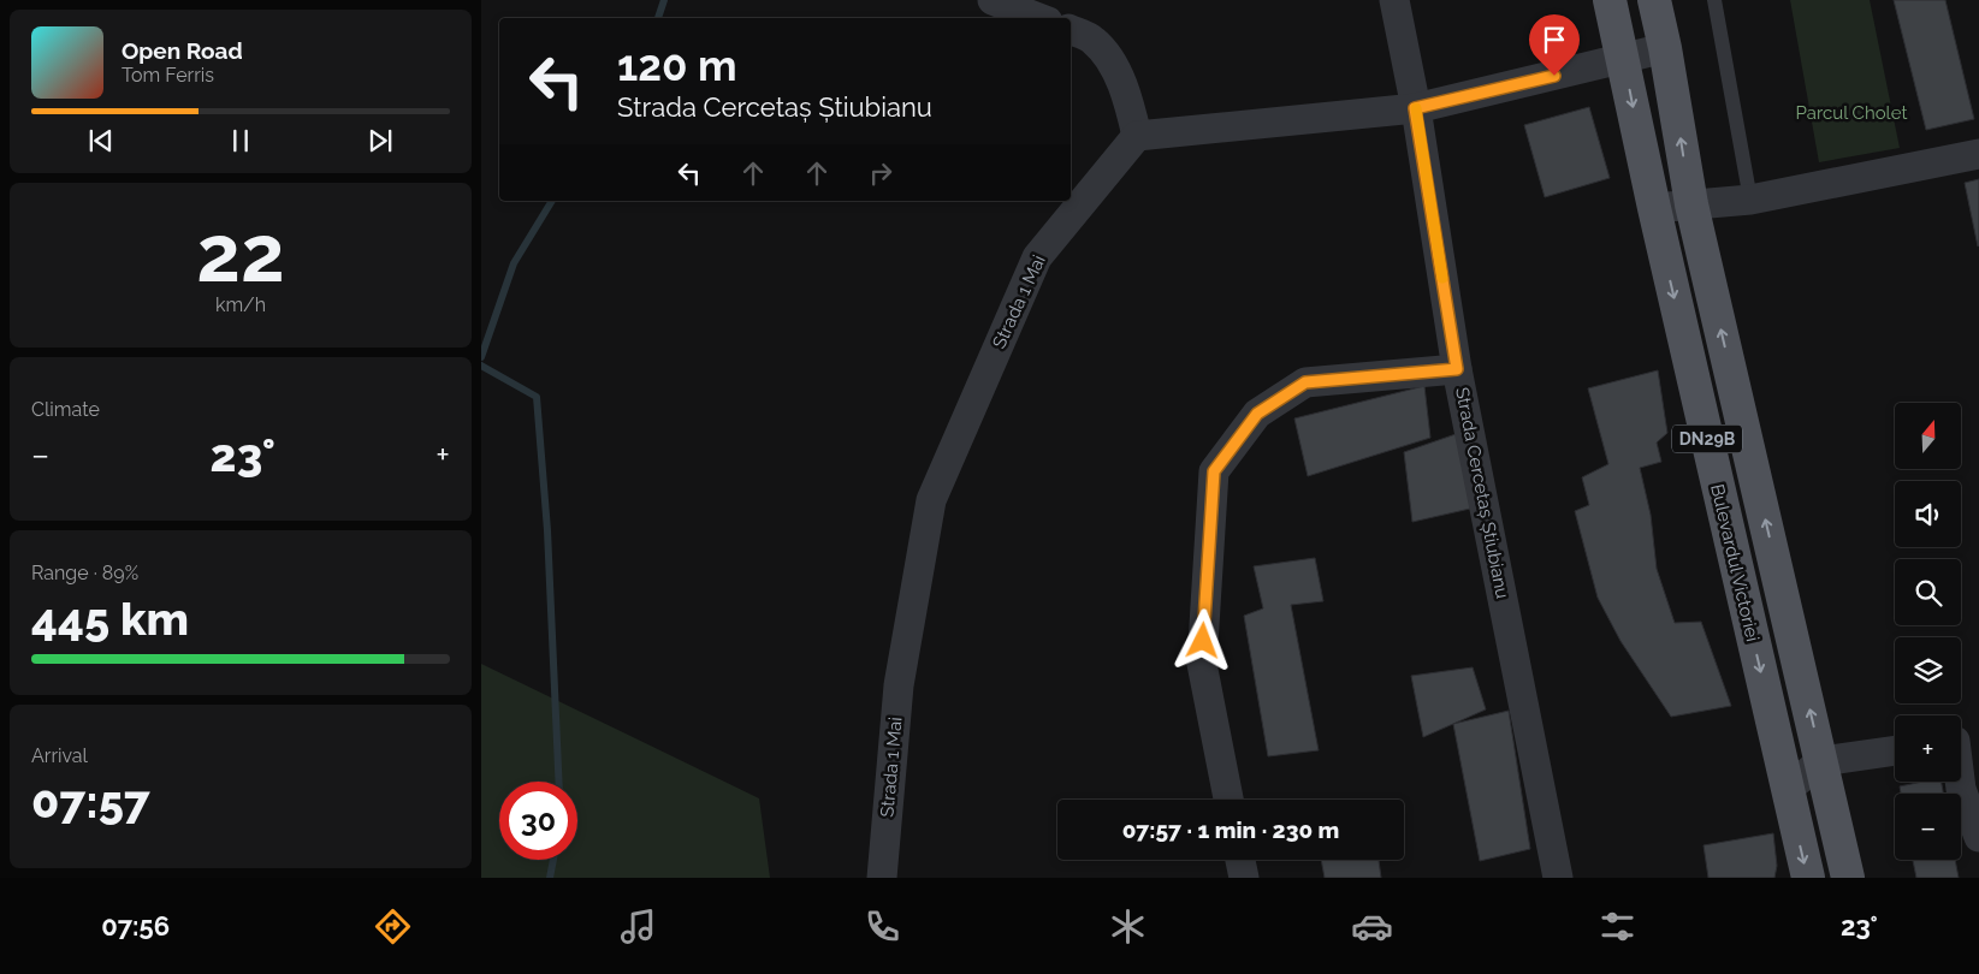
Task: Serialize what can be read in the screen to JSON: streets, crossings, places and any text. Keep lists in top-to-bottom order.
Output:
{
  "streets": {
    "main road": ["DN29B", "Bulevardul Victoriei"],
    "street": ["Strada 1 Mai", "Strada Cercetaș Știubianu"]
  },
  "parks": ["Parcul Cholet"],
  "north": "top",
  "page": {
    "turn": ["120 m", "Strada Cercetaș Știubianu"],
    "song": ["Open Road", "Tom Ferris"],
    "tile": [
      ["22", "km/h"],
      "Climate",
      ["Range · 89%", "445 km"],
      ["Arrival", "07:57"]
    ],
    "map_buttons": ["+", "−"],
    "heat": ["−", "23°", "+"],
    "limit": "30",
    "trip": "07:57 · 1 min · 230 m",
    "tabs": ["07:56", "23°"]
  }
}
